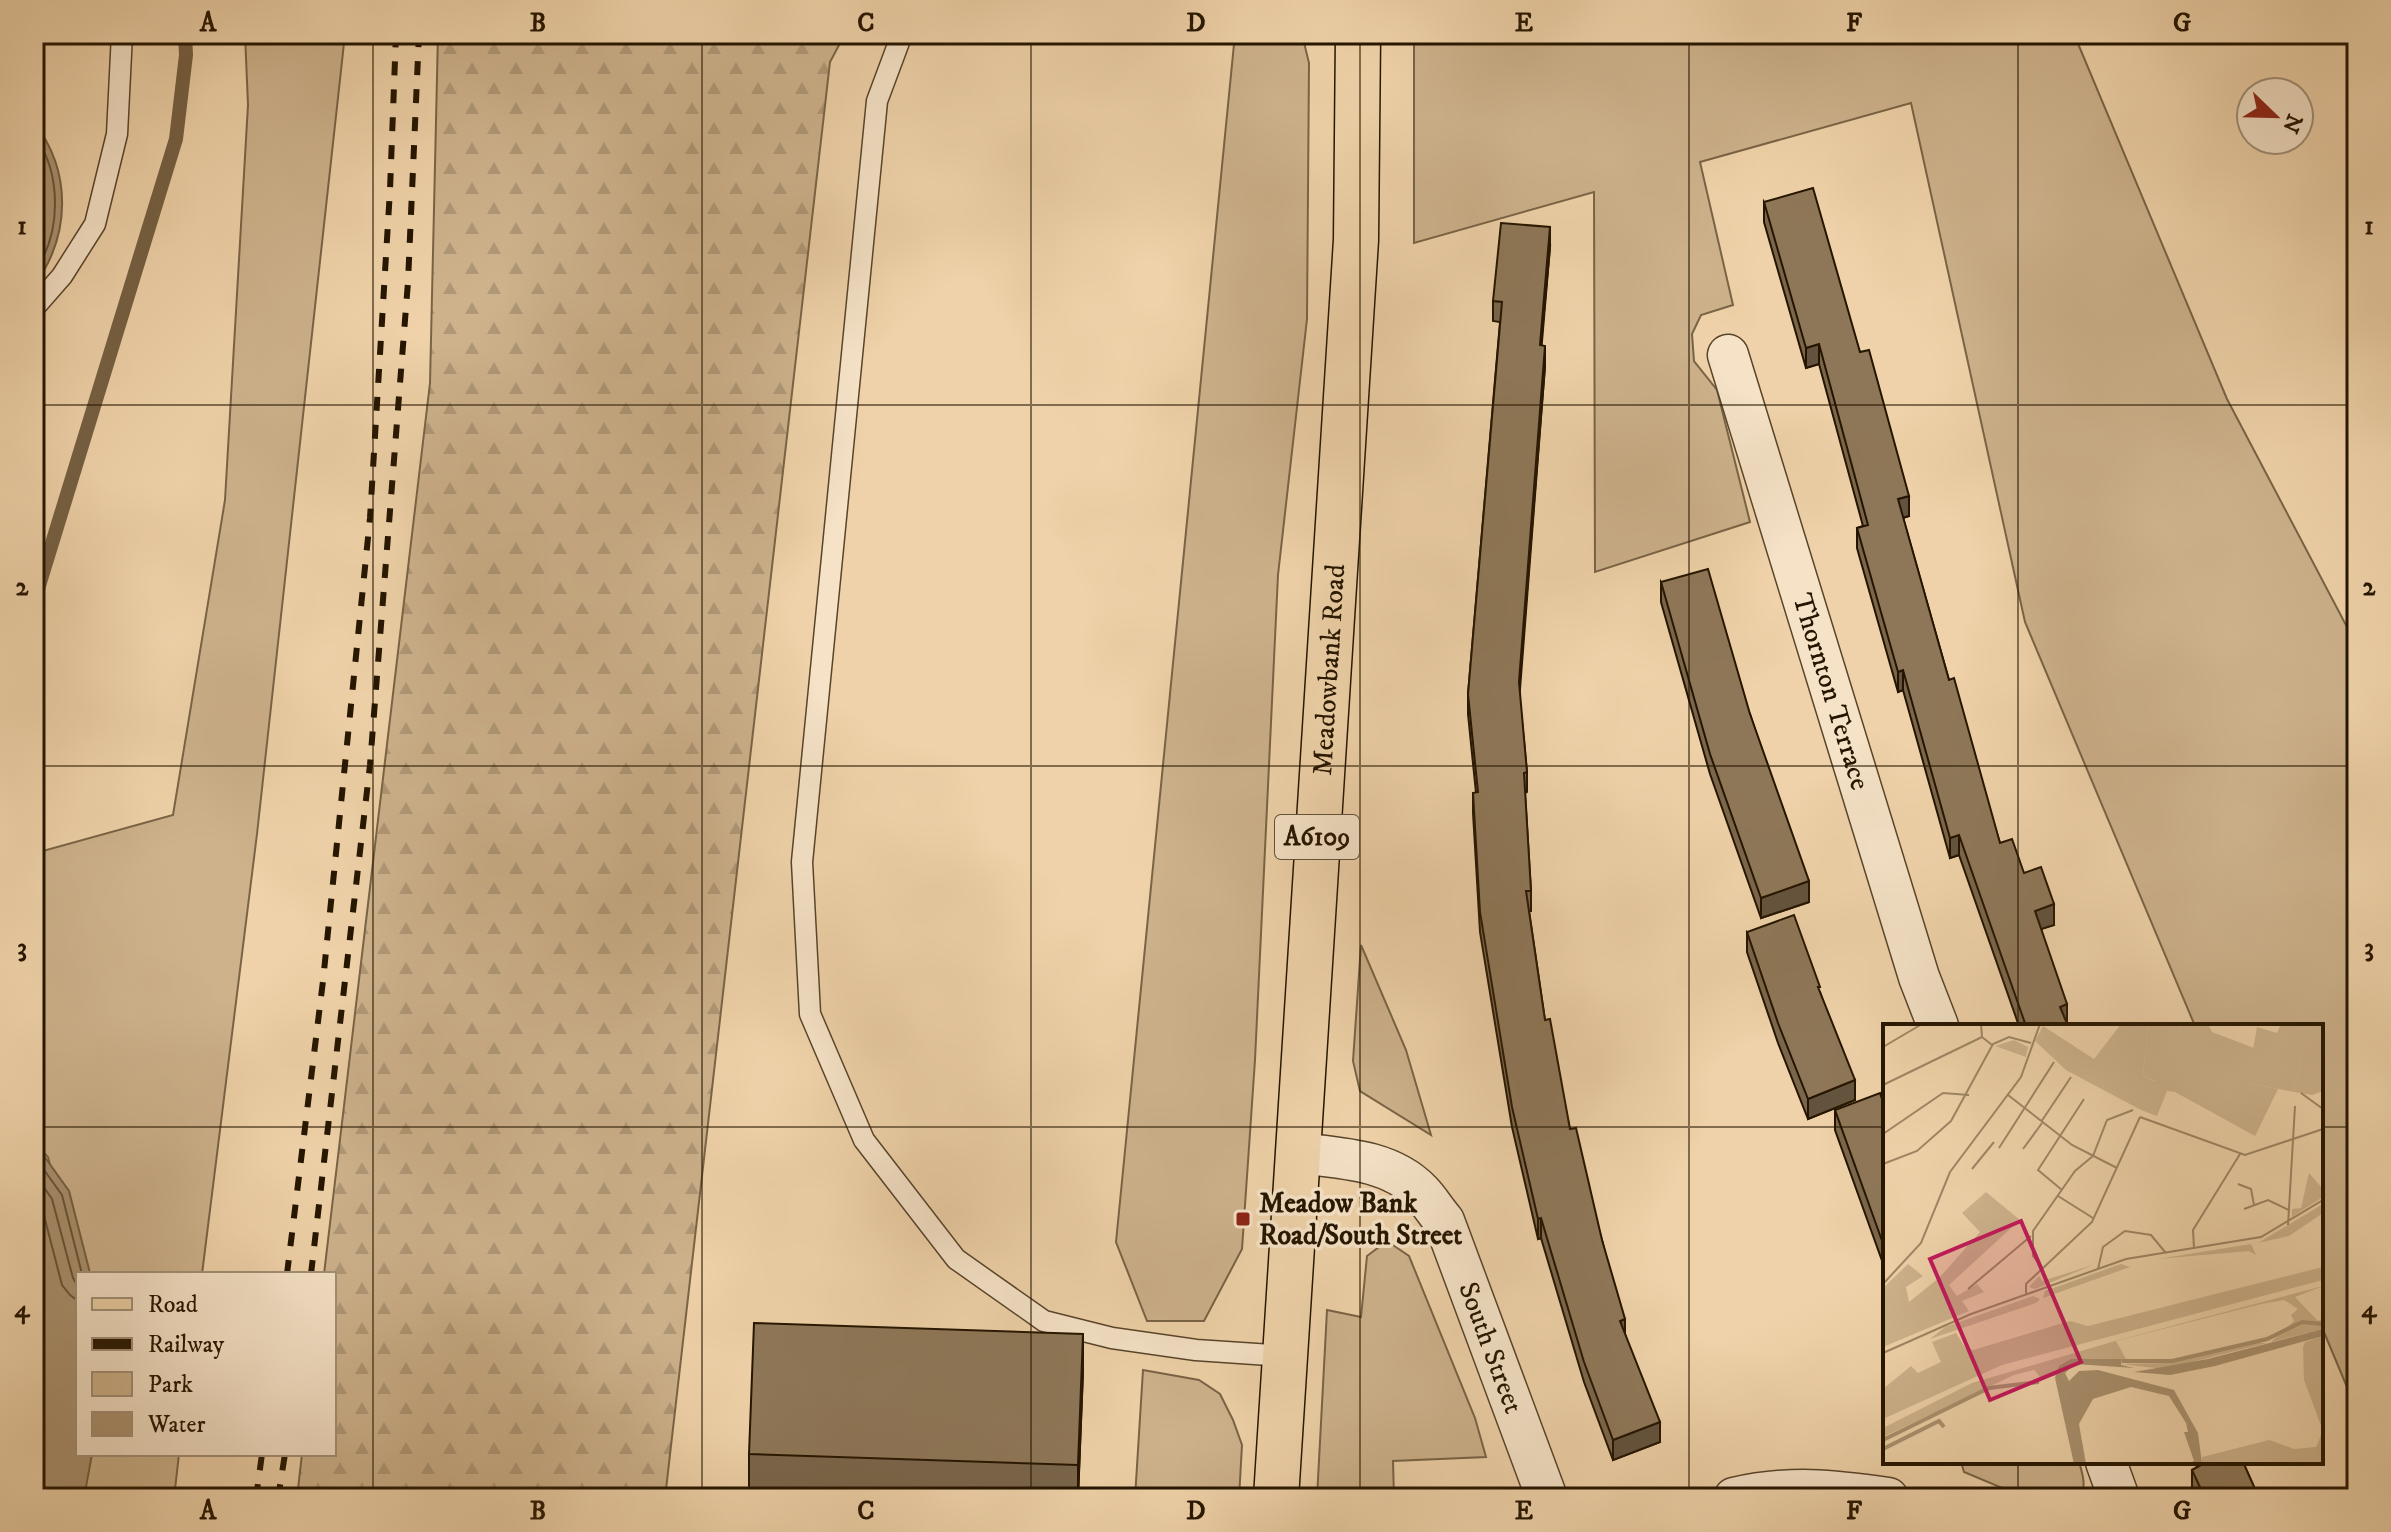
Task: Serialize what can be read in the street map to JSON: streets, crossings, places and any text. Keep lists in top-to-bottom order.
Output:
{
  "streets": {
    "main road": ["Meadowbank Road", "A6109"],
    "street": ["Thornton Terrace", "South Street"]
  },
  "crossings": [
    ["Meadowbank Road", "South Street"]
  ],
  "places": {
    "transit": ["Meadow Bank Road/South Street"]
  },
  "legend": [
    "Road",
    "Railway",
    "Park",
    "Water"
  ],
  "north": "bottom right",
  "grid": {
    "columns": [
      "A",
      "B",
      "C",
      "D",
      "E",
      "F",
      "G"
    ],
    "rows": [
      "1",
      "2",
      "3",
      "4"
    ]
  }
}
